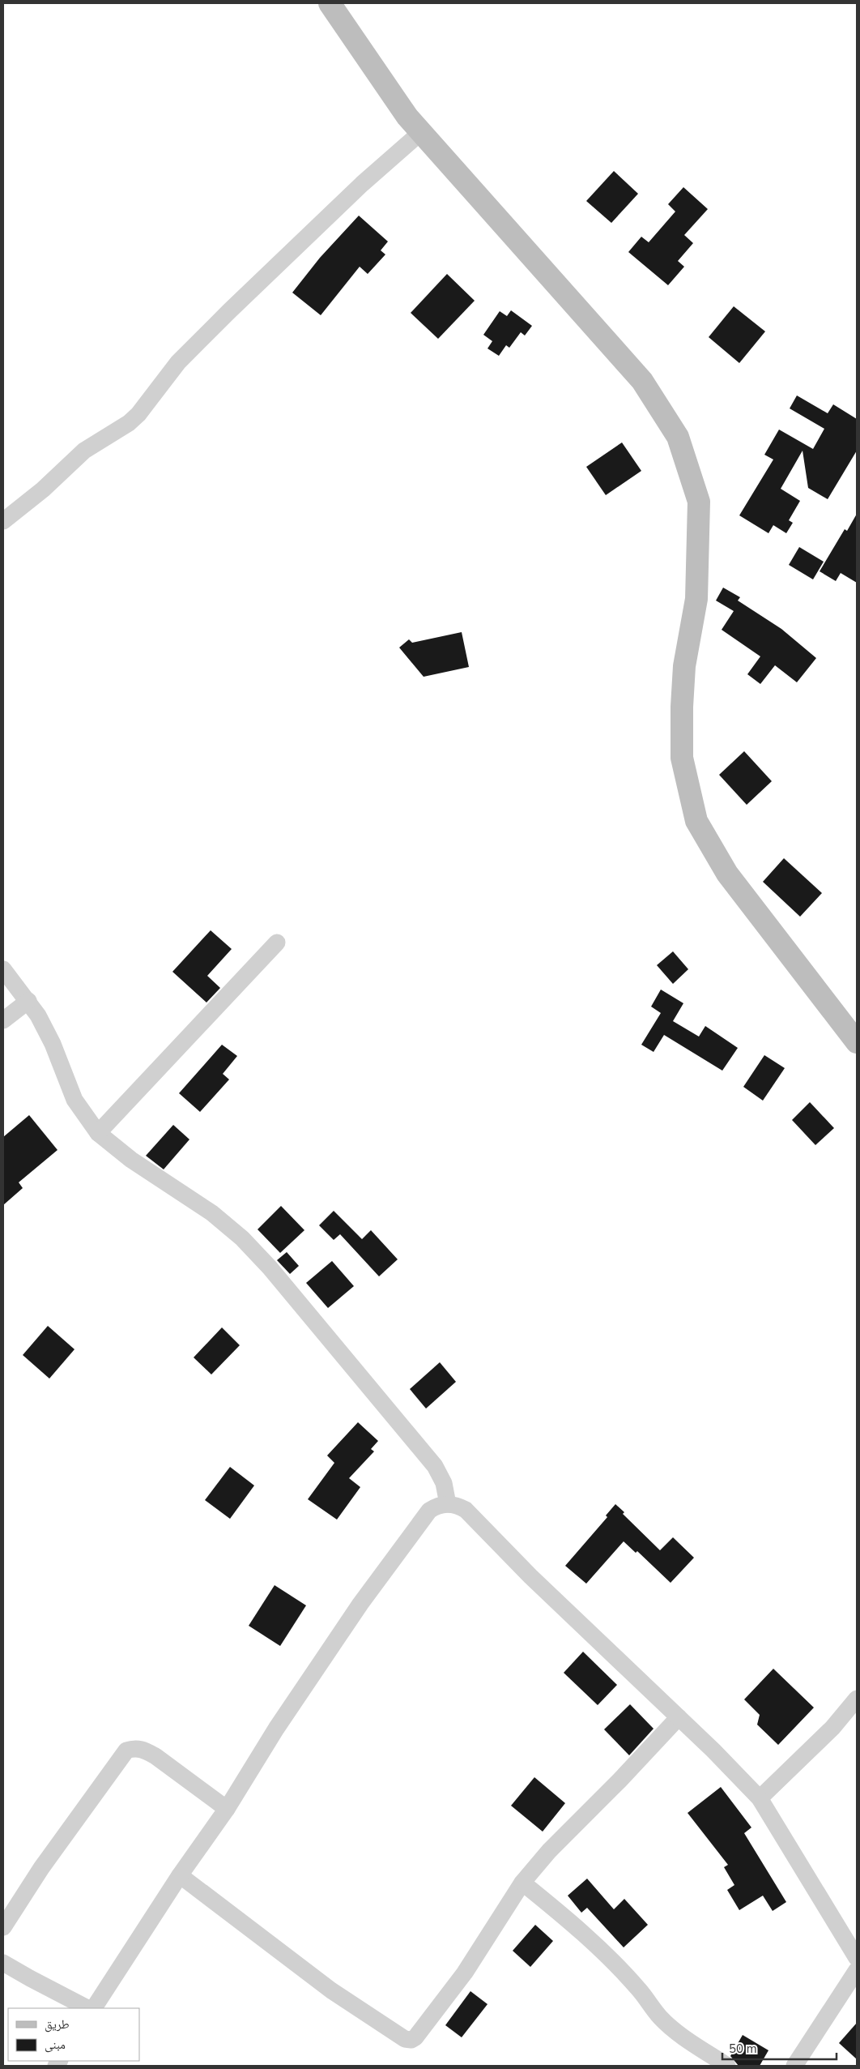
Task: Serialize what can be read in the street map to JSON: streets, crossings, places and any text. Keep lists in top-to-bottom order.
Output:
{
  "legend": ["طريق", "مبنى"],
  "scale_bar": "50 m"
}
